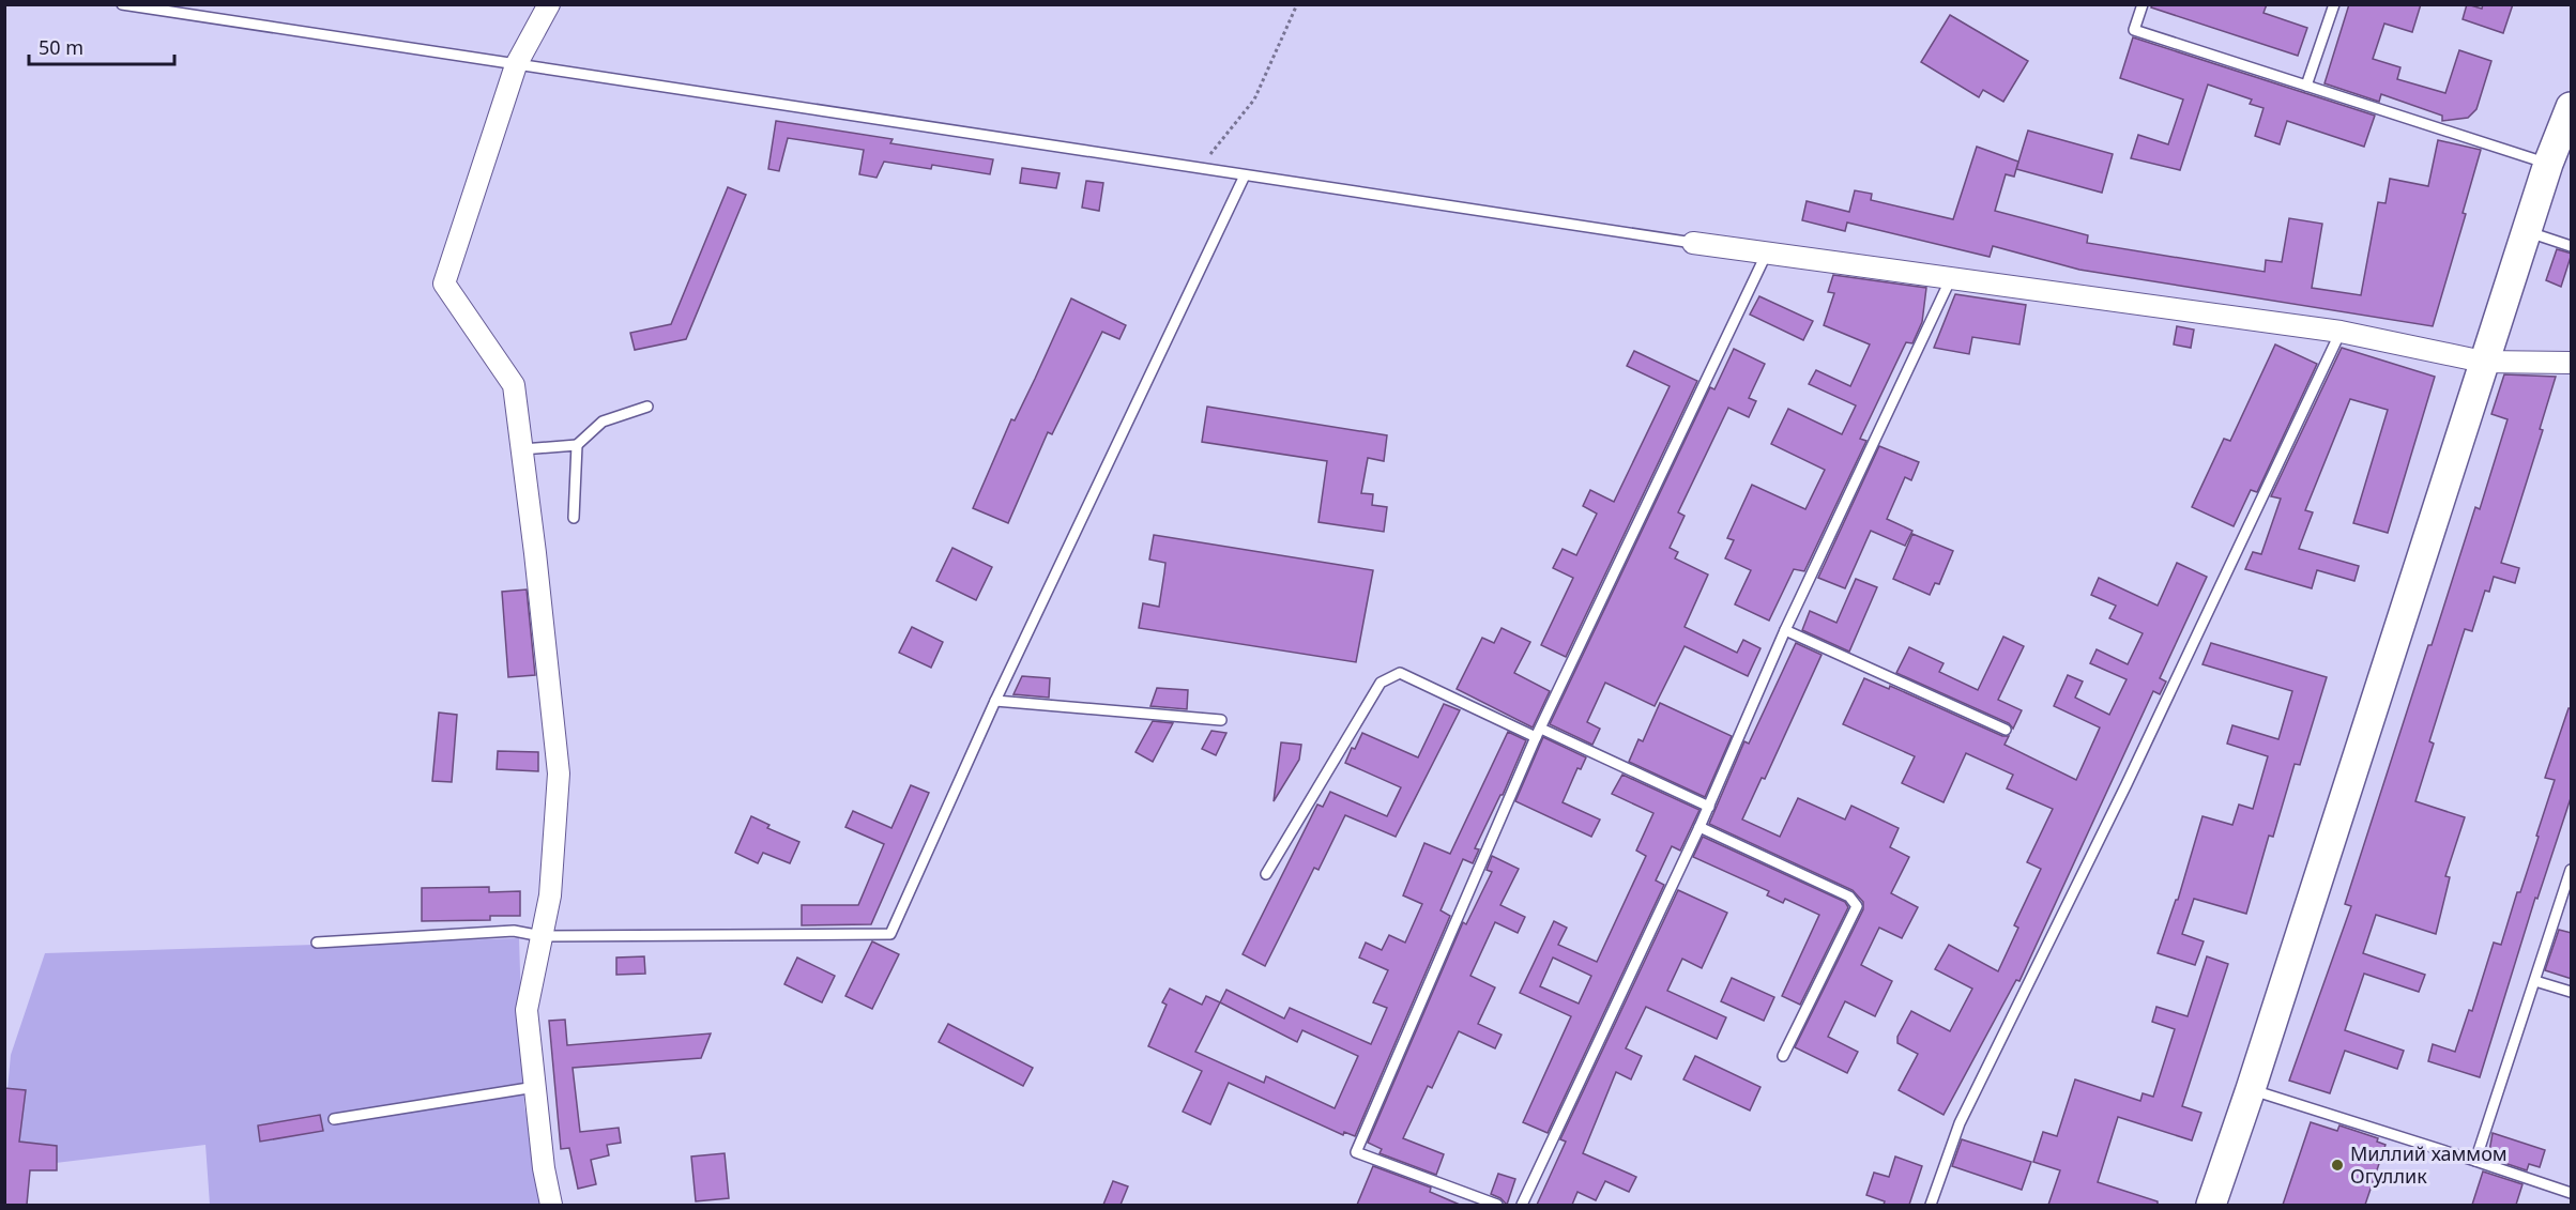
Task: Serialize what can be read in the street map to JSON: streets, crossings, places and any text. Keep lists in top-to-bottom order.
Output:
{
  "places": ["Миллий хаммом Огуллик"],
  "scale_bar": "50 m"
}
